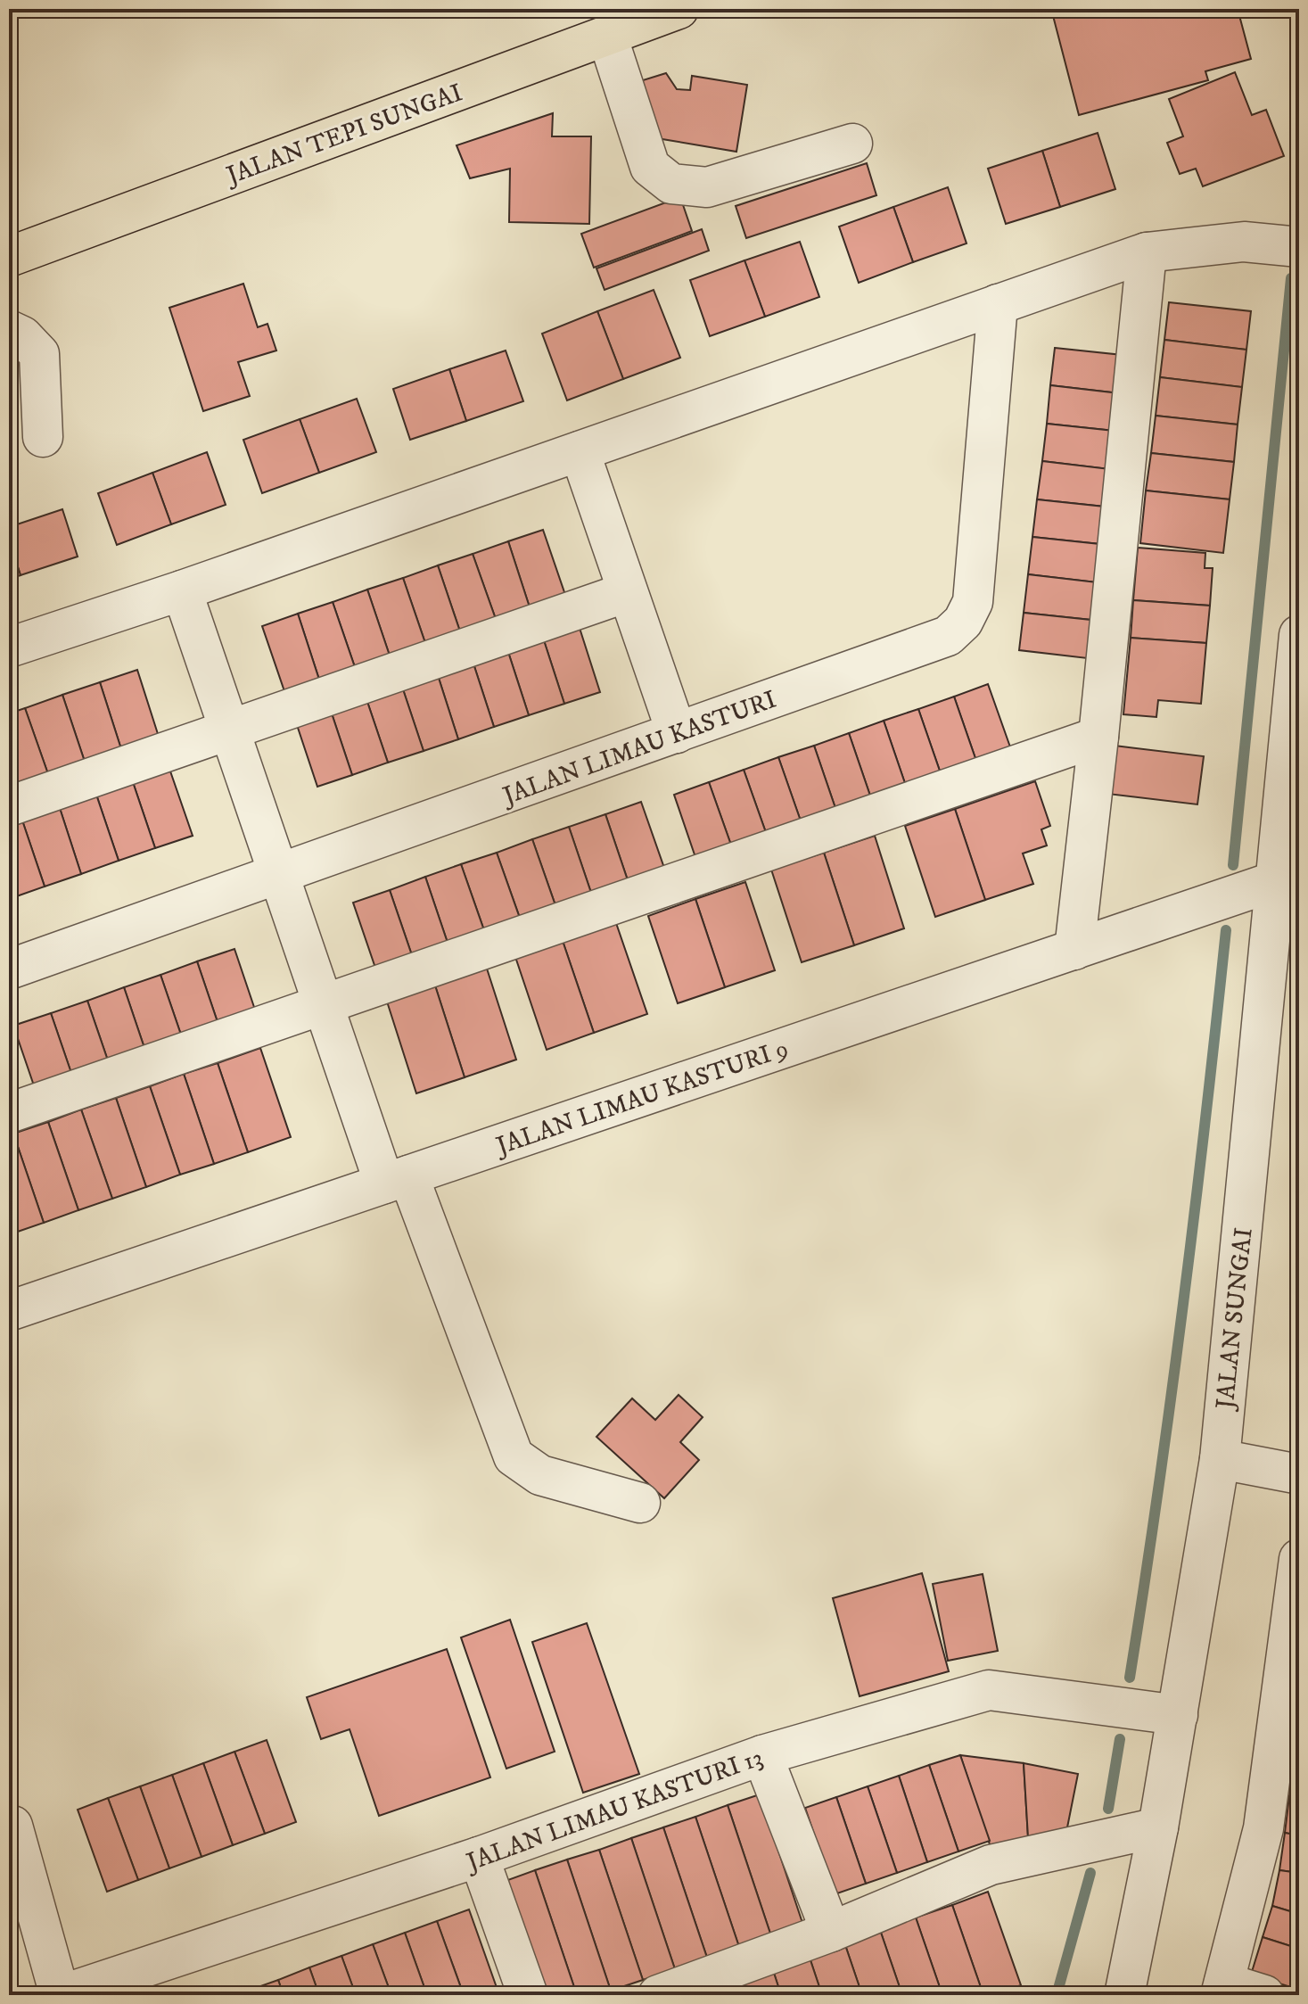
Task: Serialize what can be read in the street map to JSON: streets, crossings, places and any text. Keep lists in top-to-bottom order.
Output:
{
  "streets": {
    "main road": ["JALAN TEPI SUNGAI"],
    "street": [
      "JALAN LIMAU KASTURI",
      "JALAN LIMAU KASTURI 9",
      "JALAN SUNGAI",
      "JALAN LIMAU KASTURI 13"
    ]
  },
  "crossings": [
    ["JALAN LIMAU KASTURI 9", "JALAN SUNGAI"],
    ["JALAN SUNGAI", "JALAN LIMAU KASTURI 13"]
  ]
}
